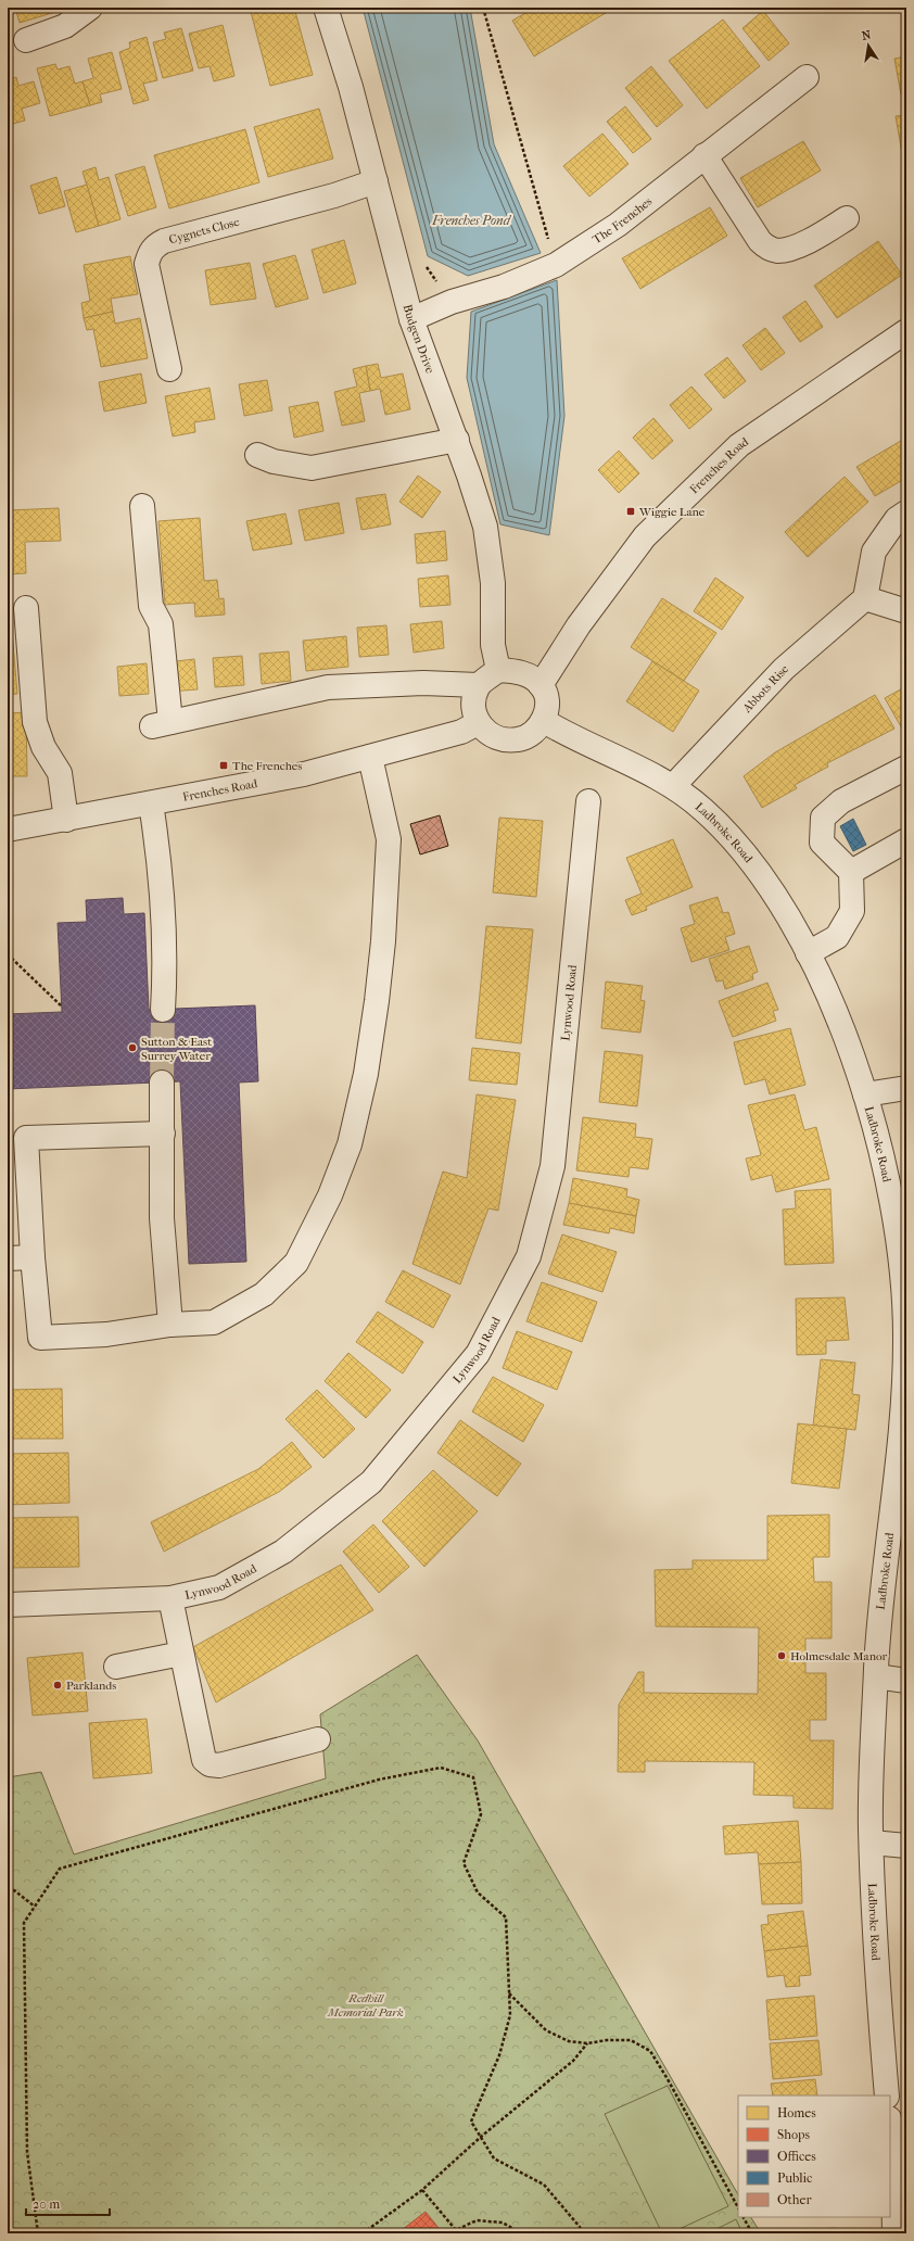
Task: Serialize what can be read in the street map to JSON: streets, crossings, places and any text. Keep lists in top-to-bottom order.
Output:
{
  "streets": {
    "street": [
      "The Frenches",
      "Cygnets Close",
      "Budgen Drive",
      "Frenches Road",
      "Abbots Rise",
      "Ladbroke Road",
      "Lynwood Road"
    ]
  },
  "crossings": [
    ["The Frenches", "Budgen Drive"],
    ["Cygnets Close", "Budgen Drive"],
    ["Budgen Drive", "Frenches Road"],
    ["Budgen Drive", "Ladbroke Road"],
    ["Frenches Road", "Ladbroke Road"],
    ["Abbots Rise", "Ladbroke Road"]
  ],
  "water": ["Frenches Pond"],
  "parks": ["Redhill Memorial Park"],
  "places": {
    "transit": ["Wiggie Lane", "The Frenches"],
    "other": ["Sutton & East Surrey Water", "Holmesdale Manor", "Parklands"]
  },
  "legend": [
    "Homes",
    "Shops",
    "Offices",
    "Public",
    "Other"
  ],
  "scale_bar": "20 m",
  "north": "top"
}
